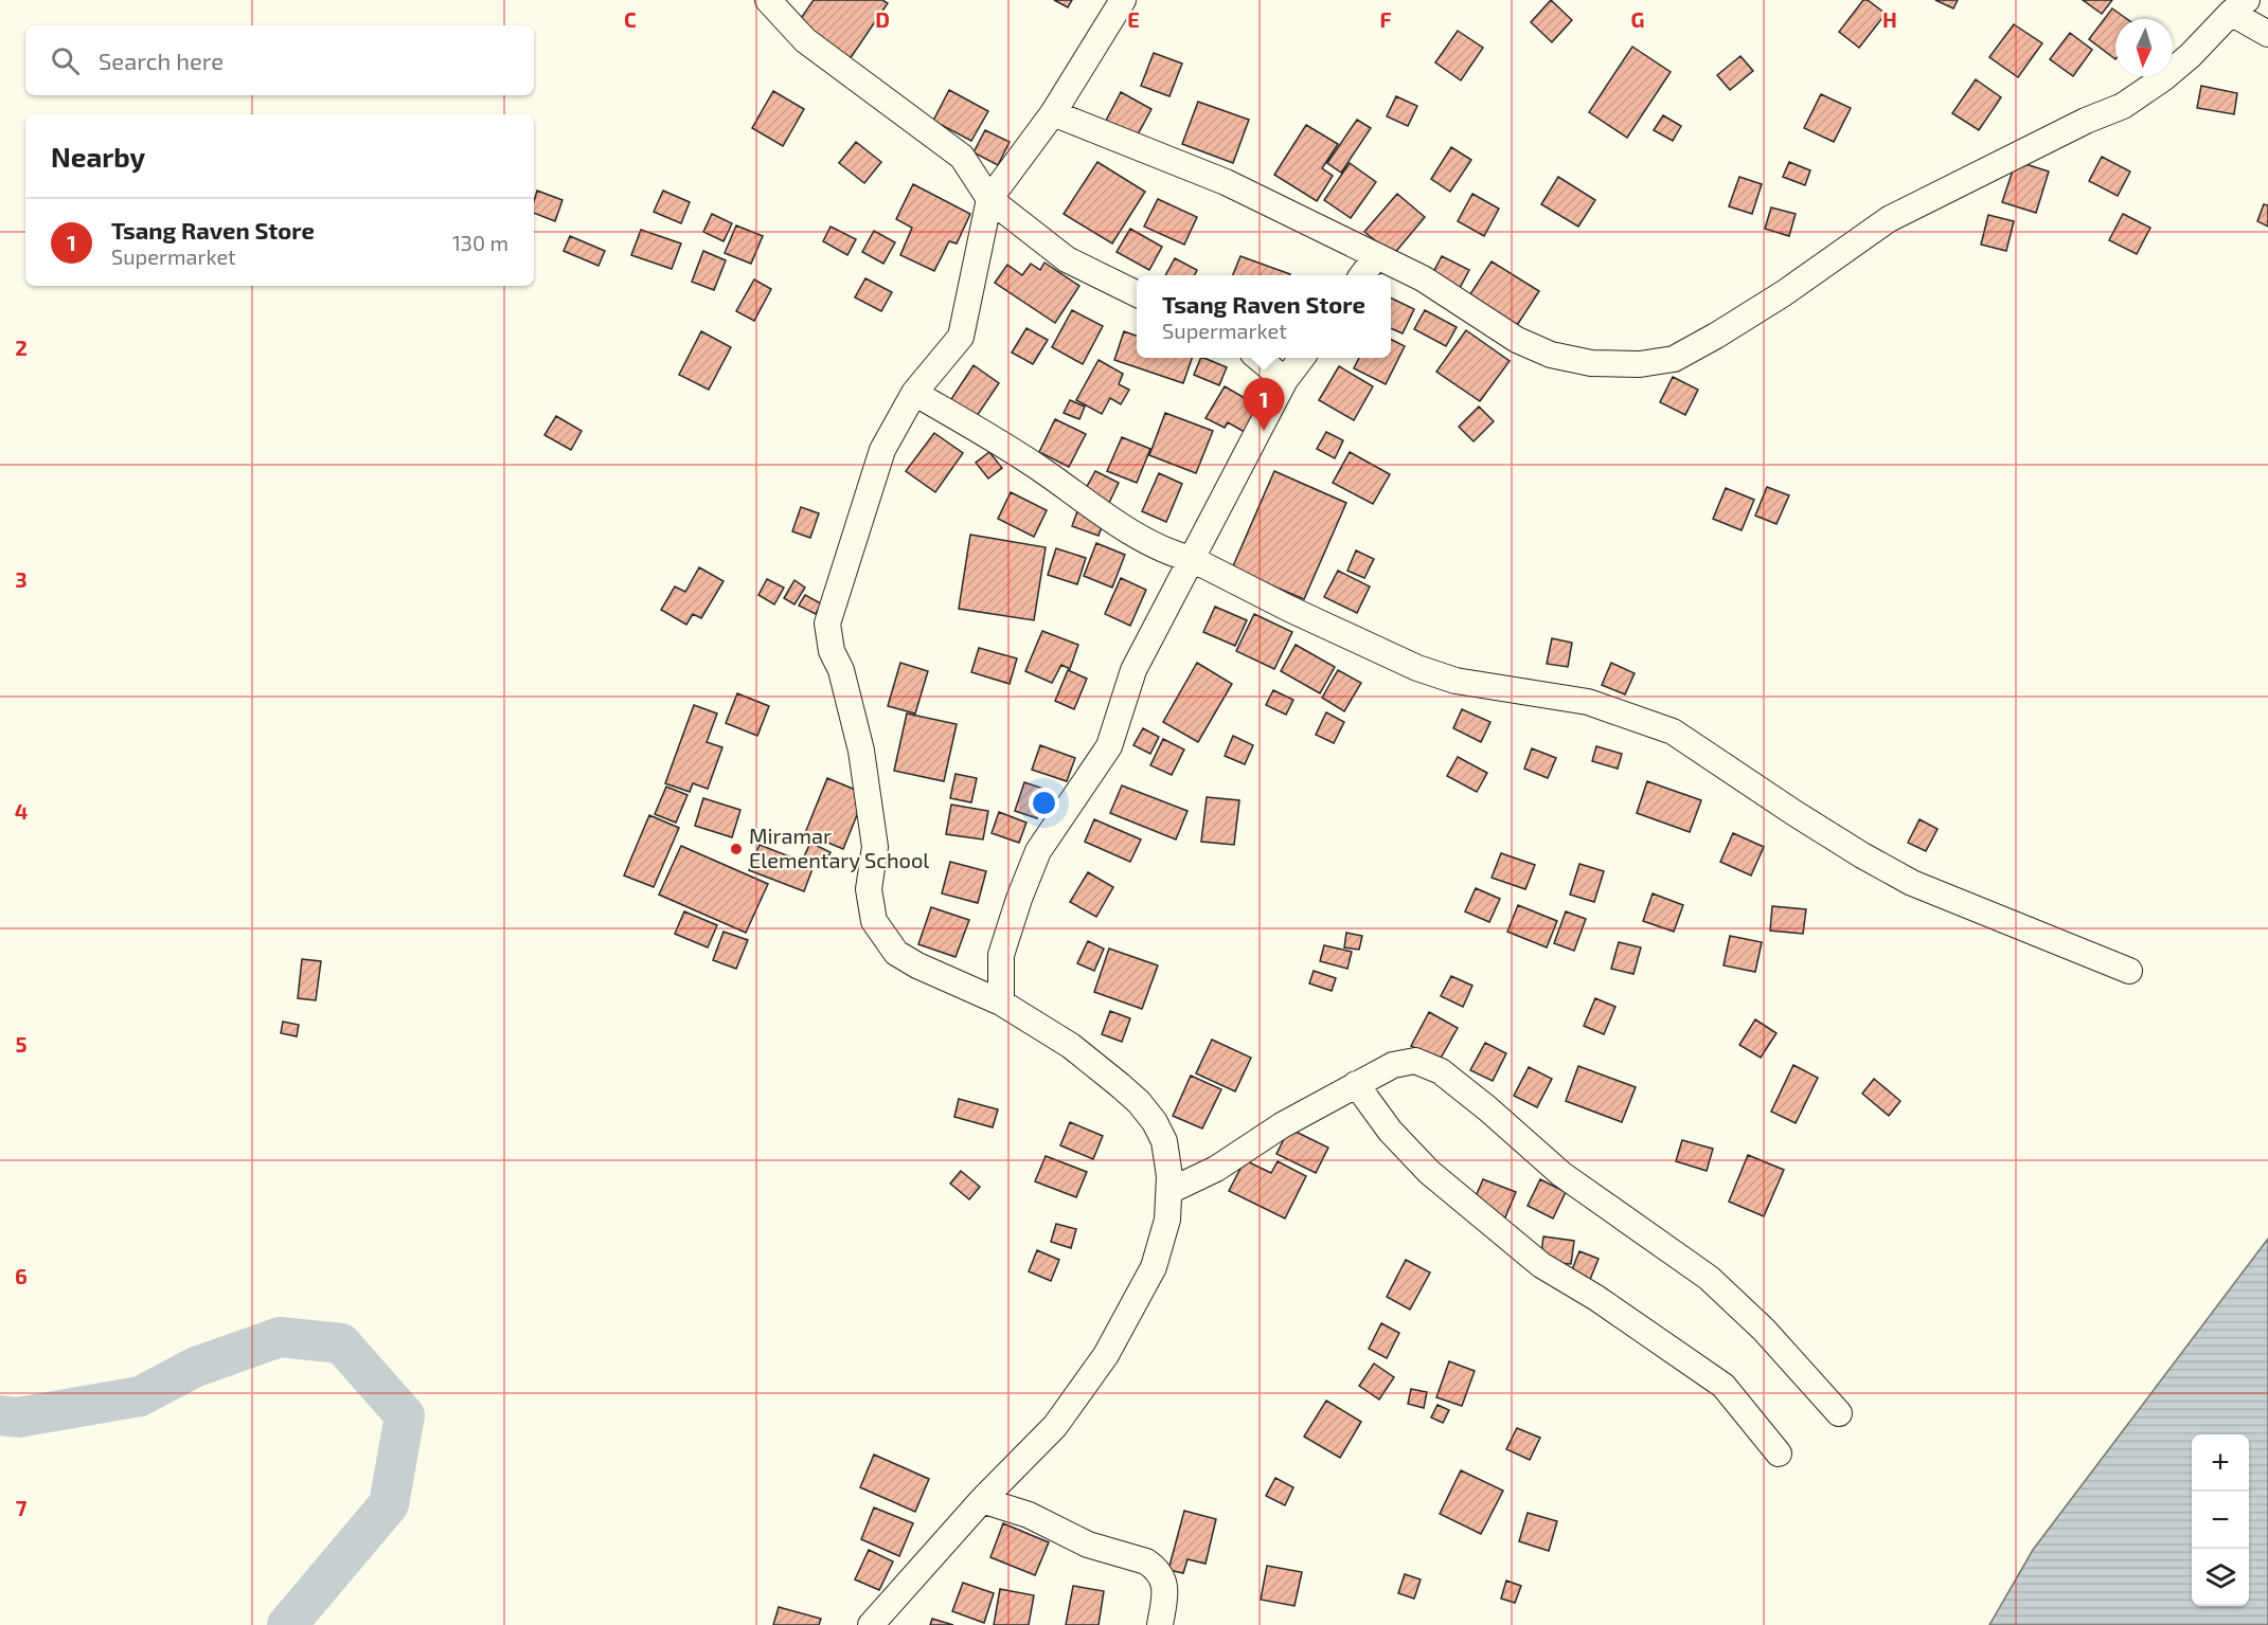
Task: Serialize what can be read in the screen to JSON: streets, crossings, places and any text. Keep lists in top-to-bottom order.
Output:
{
  "places": ["Miramar Elementary School"],
  "north": "bottom",
  "page": {
    "search": "Search here",
    "heading": "Nearby",
    "list": [
      {
        "mark": "1",
        "name": "Tsang Raven Store",
        "note": "Supermarket",
        "value": "130 m"
      }
    ],
    "popup": ["Tsang Raven Store", "Supermarket"],
    "pins": "1",
    "map_buttons": ["+", "−"]
  },
  "grid": {
    "columns": [
      "C",
      "D",
      "E",
      "F",
      "G",
      "H"
    ],
    "rows": [
      "2",
      "3",
      "4",
      "5",
      "6",
      "7"
    ]
  }
}
